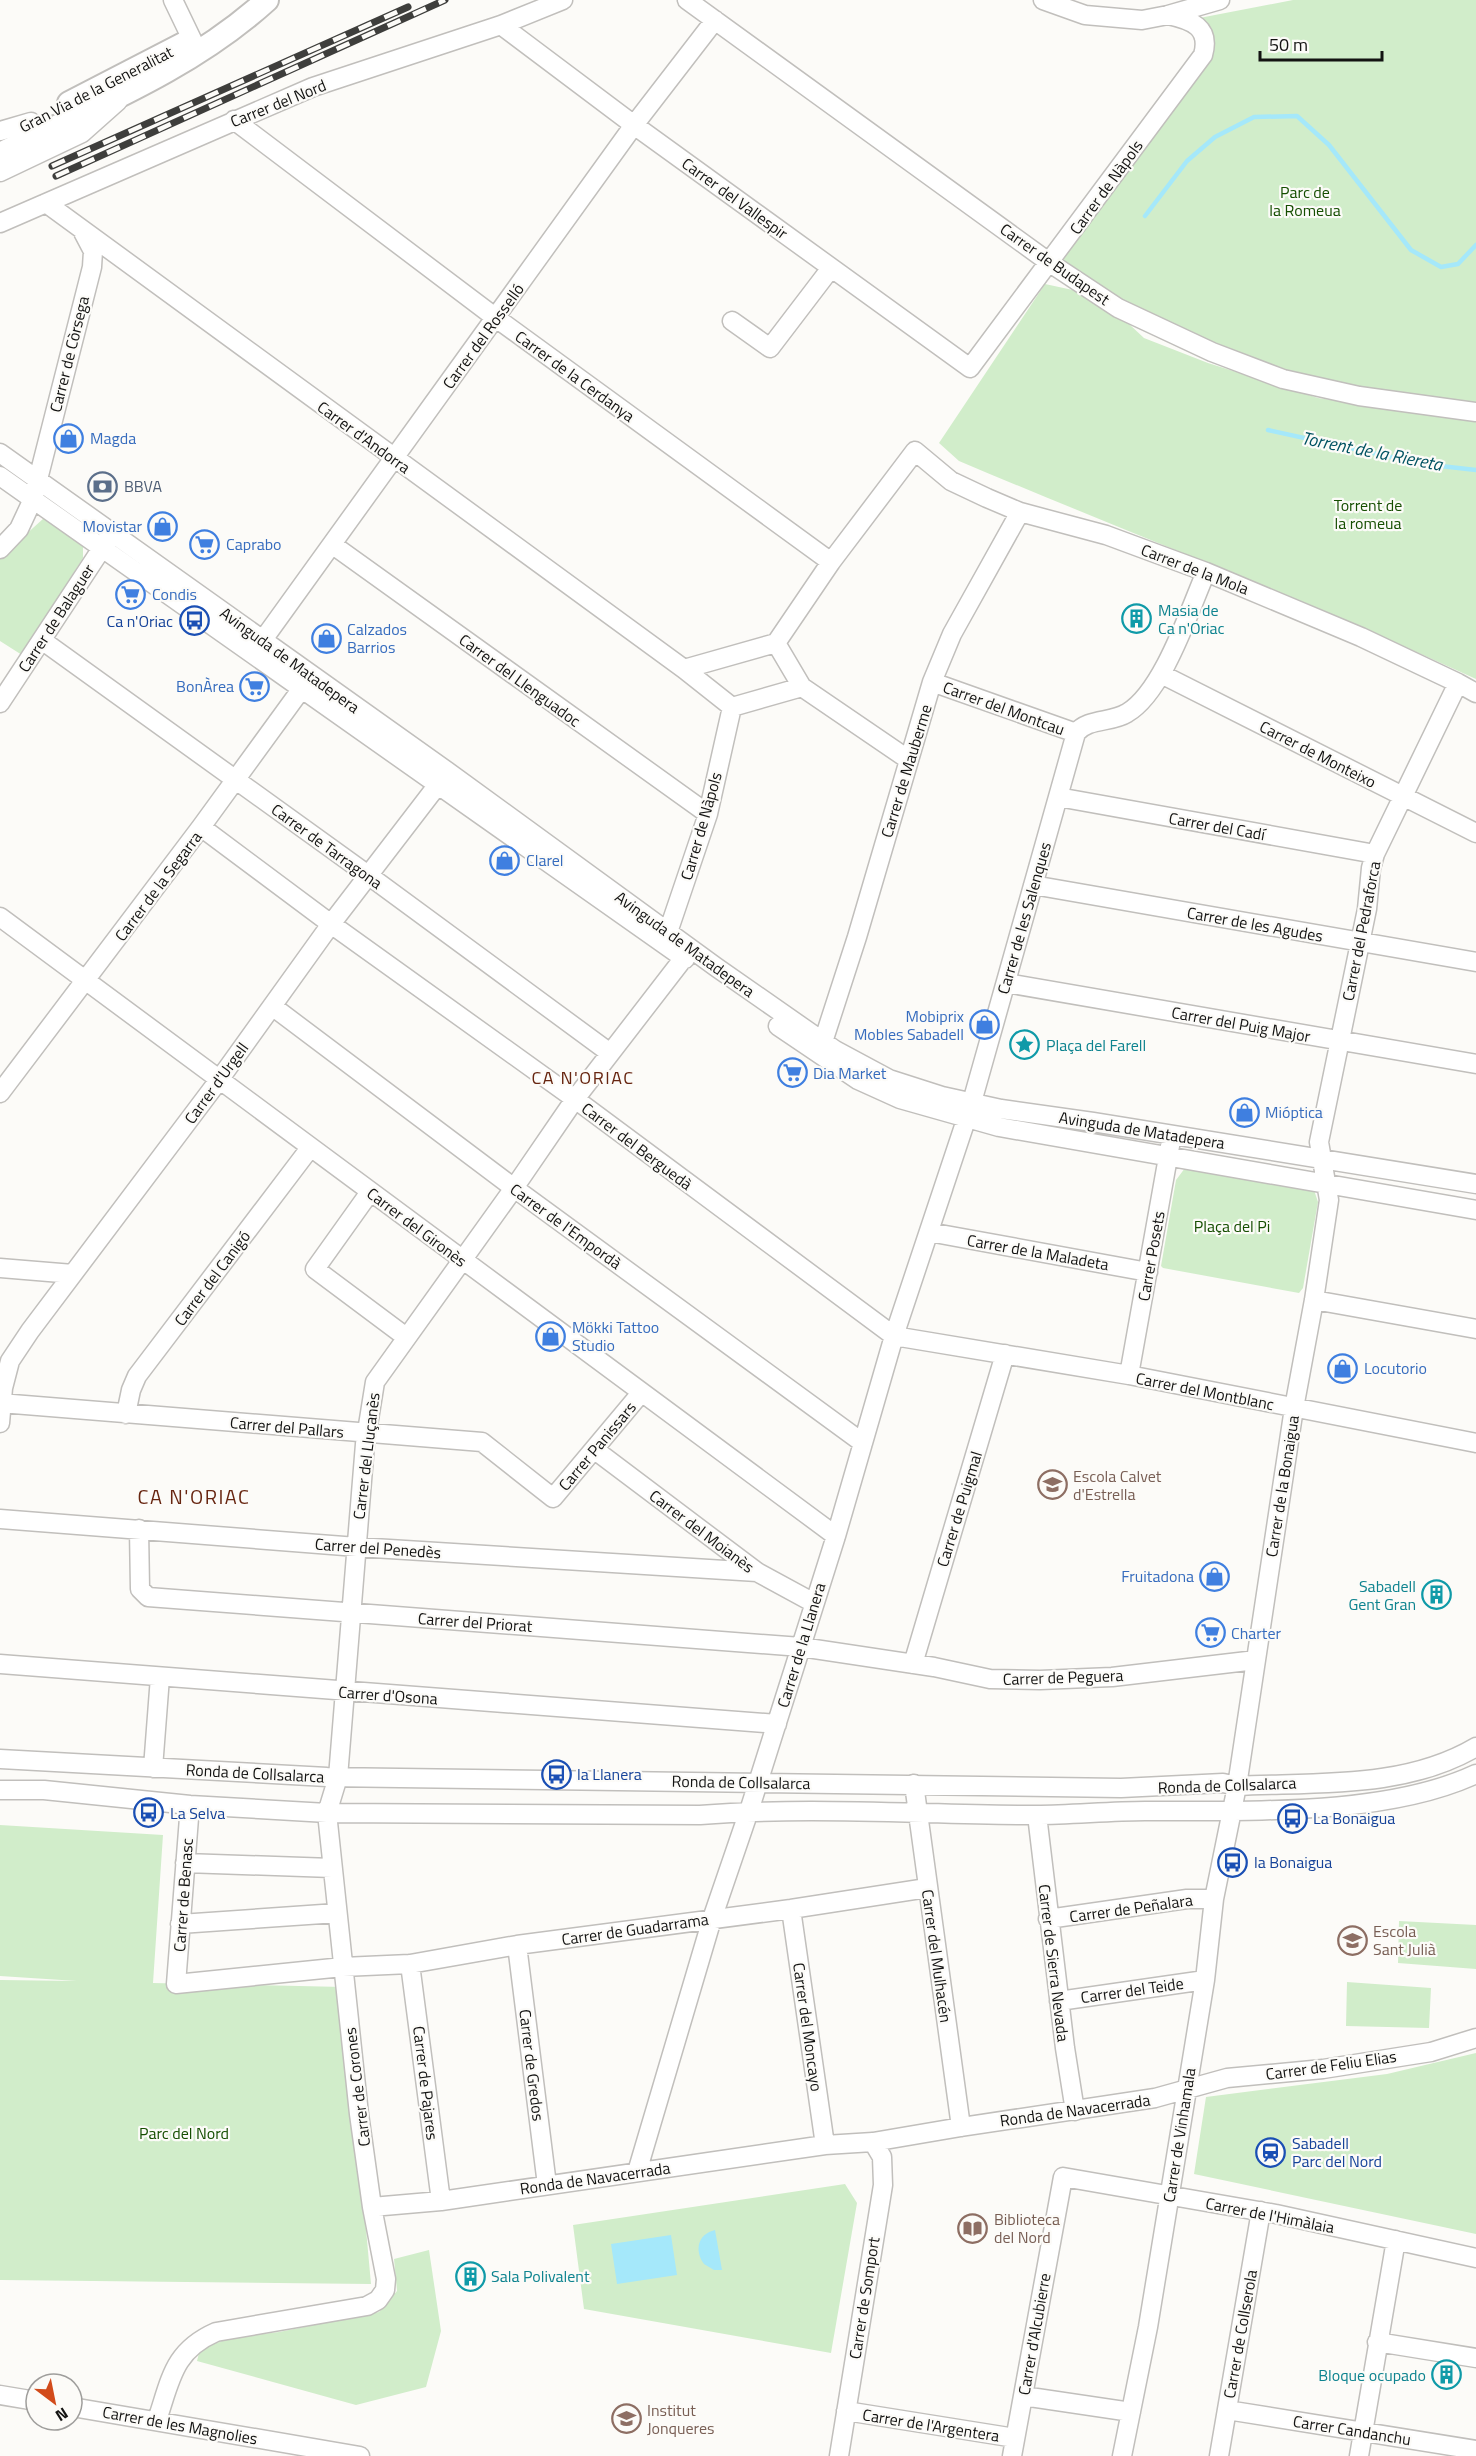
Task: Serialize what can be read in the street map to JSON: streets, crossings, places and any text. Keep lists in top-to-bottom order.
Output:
{
  "streets": {
    "main road": ["Gran Via de la Generalitat"],
    "street": [
      "Carrer del Nord",
      "Carrer de Nàpols",
      "Carrer del Vallespir",
      "Carrer de Budapest",
      "Carrer del Rosselló",
      "Carrer de Còrsega",
      "Carrer de la Cerdanya",
      "Carrer d'Andorra",
      "Carrer de la Mola",
      "Carrer de Balaguer",
      "Avinguda de Matadepera",
      "Carrer del Llenguadoc",
      "Carrer del Montcau",
      "Carrer de Monteixo",
      "Carrer de Mauberme",
      "Carrer del Cadí",
      "Carrer de Tarragona",
      "Carrer de la Segarra",
      "Carrer de les Salenques",
      "Carrer de les Agudes",
      "Carrer del Pedraforca",
      "Carrer del Puig Major",
      "Carrer d'Urgell",
      "Carrer del Berguedà",
      "Carrer de l'Empordà",
      "Carrer del Gironès",
      "Carrer de la Maladeta",
      "Carrer Posets",
      "Carrer del Canigó",
      "Carrer del Montblanc",
      "Carrer del Pallars",
      "Carrer Panissars",
      "Carrer del Lluçanès",
      "Carrer de la Bonaigua",
      "Carrer de Puigmal",
      "Carrer del Moianès",
      "Carrer del Penedès",
      "Carrer del Priorat",
      "Carrer de la Llanera",
      "Carrer de Peguera",
      "Carrer d'Osona",
      "Ronda de Collsalarca",
      "Carrer de Benasc",
      "Carrer de Peñalara",
      "Carrer de Guadarrama",
      "Carrer del Mulhacén",
      "Carrer de Sierra Nevada",
      "Carrer del Teide",
      "Carrer del Moncayo",
      "Carrer de Gredos",
      "Carrer de Feliu Elias",
      "Carrer de Pajares",
      "Carrer de Corones",
      "Ronda de Navacerrada",
      "Carrer de Vinhamala",
      "Carrer de l'Himàlaia",
      "Carrer de Somport",
      "Carrer d'Alcubierre",
      "Carrer de Collserola",
      "Carrer de les Magnolies",
      "Carrer de l'Argentera",
      "Carrer Candanchu"
    ]
  },
  "crossings": [
    ["Carrer del Nord", "Carrer del Vallespir"],
    ["Carrer del Nord", "Carrer de la Cerdanya"],
    ["Carrer del Nord", "Carrer d'Andorra"],
    ["Carrer de Nàpols", "Carrer del Vallespir"],
    ["Carrer de Nàpols", "Carrer de Budapest"],
    ["Carrer de Nàpols", "Carrer d'Andorra"],
    ["Carrer de Nàpols", "Avinguda de Matadepera"],
    ["Carrer de Nàpols", "Carrer del Llenguadoc"],
    ["Carrer del Vallespir", "Carrer del Rosselló"],
    ["Carrer de Budapest", "Carrer del Rosselló"],
    ["Carrer del Rosselló", "Carrer de la Cerdanya"],
    ["Carrer del Rosselló", "Carrer d'Andorra"],
    ["Carrer del Rosselló", "Avinguda de Matadepera"],
    ["Carrer del Rosselló", "Carrer del Llenguadoc"],
    ["Carrer de Còrsega", "Carrer d'Andorra"],
    ["Carrer de Còrsega", "Avinguda de Matadepera"],
    ["Carrer de la Cerdanya", "Carrer de la Mola"],
    ["Carrer de la Mola", "Carrer de Mauberme"],
    ["Carrer de la Mola", "Carrer del Pedraforca"],
    ["Carrer de Balaguer", "Avinguda de Matadepera"],
    ["Carrer de Balaguer", "Carrer de Tarragona"],
    ["Avinguda de Matadepera", "Carrer de Mauberme"],
    ["Avinguda de Matadepera", "Carrer de la Segarra"],
    ["Avinguda de Matadepera", "Carrer de les Salenques"],
    ["Avinguda de Matadepera", "Carrer del Pedraforca"],
    ["Avinguda de Matadepera", "Carrer d'Urgell"],
    ["Avinguda de Matadepera", "Carrer Posets"],
    ["Avinguda de Matadepera", "Carrer del Lluçanès"],
    ["Avinguda de Matadepera", "Carrer de la Bonaigua"],
    ["Avinguda de Matadepera", "Carrer de la Llanera"],
    ["Carrer del Montcau", "Carrer de Mauberme"],
    ["Carrer del Montcau", "Carrer de les Salenques"],
    ["Carrer de Monteixo", "Carrer del Pedraforca"],
    ["Carrer del Cadí", "Carrer de les Salenques"],
    ["Carrer del Cadí", "Carrer del Pedraforca"],
    ["Carrer de Tarragona", "Carrer de la Segarra"],
    ["Carrer de Tarragona", "Carrer d'Urgell"],
    ["Carrer de Tarragona", "Carrer del Lluçanès"],
    ["Carrer de la Segarra", "Carrer del Berguedà"],
    ["Carrer de la Segarra", "Carrer del Gironès"],
    ["Carrer de les Salenques", "Carrer de les Agudes"],
    ["Carrer de les Salenques", "Carrer del Puig Major"],
    ["Carrer de les Salenques", "Carrer de la Llanera"],
    ["Carrer de les Agudes", "Carrer del Pedraforca"],
    ["Carrer del Pedraforca", "Carrer del Puig Major"],
    ["Carrer del Pedraforca", "Carrer de la Bonaigua"],
    ["Carrer d'Urgell", "Carrer del Berguedà"],
    ["Carrer d'Urgell", "Carrer de l'Empordà"],
    ["Carrer d'Urgell", "Carrer del Gironès"],
    ["Carrer d'Urgell", "Carrer del Pallars"],
    ["Carrer del Berguedà", "Carrer del Montblanc"],
    ["Carrer del Berguedà", "Carrer del Lluçanès"],
    ["Carrer del Berguedà", "Carrer de Puigmal"],
    ["Carrer del Berguedà", "Carrer de la Llanera"],
    ["Carrer de l'Empordà", "Carrer del Lluçanès"],
    ["Carrer de l'Empordà", "Carrer de la Llanera"],
    ["Carrer del Gironès", "Carrer del Canigó"],
    ["Carrer del Gironès", "Carrer Panissars"],
    ["Carrer del Gironès", "Carrer del Lluçanès"],
    ["Carrer del Gironès", "Carrer de la Llanera"],
    ["Carrer de la Maladeta", "Carrer Posets"],
    ["Carrer de la Maladeta", "Carrer de la Llanera"],
    ["Carrer Posets", "Carrer del Montblanc"],
    ["Carrer del Canigó", "Carrer del Pallars"],
    ["Carrer del Montblanc", "Carrer de la Bonaigua"],
    ["Carrer del Montblanc", "Carrer de Puigmal"],
    ["Carrer del Pallars", "Carrer Panissars"],
    ["Carrer del Pallars", "Carrer del Lluçanès"],
    ["Carrer Panissars", "Carrer del Moianès"],
    ["Carrer del Lluçanès", "Carrer del Penedès"],
    ["Carrer del Lluçanès", "Carrer del Priorat"],
    ["Carrer del Lluçanès", "Carrer d'Osona"],
    ["Carrer del Lluçanès", "Ronda de Collsalarca"],
    ["Carrer del Lluçanès", "Carrer de Corones"],
    ["Carrer de la Bonaigua", "Carrer de Peguera"],
    ["Carrer de la Bonaigua", "Ronda de Collsalarca"],
    ["Carrer de la Bonaigua", "Carrer de Vinhamala"],
    ["Carrer de Puigmal", "Carrer de Peguera"],
    ["Carrer del Moianès", "Carrer del Penedès"],
    ["Carrer del Moianès", "Carrer de la Llanera"],
    ["Carrer del Penedès", "Carrer del Priorat"],
    ["Carrer del Priorat", "Carrer de la Llanera"],
    ["Carrer del Priorat", "Carrer de Peguera"],
    ["Carrer de la Llanera", "Carrer de Peguera"],
    ["Carrer de la Llanera", "Carrer d'Osona"],
    ["Carrer de la Llanera", "Ronda de Collsalarca"],
    ["Carrer de la Llanera", "Carrer de Guadarrama"],
    ["Carrer de la Llanera", "Ronda de Navacerrada"],
    ["Ronda de Collsalarca", "Carrer de Benasc"],
    ["Ronda de Collsalarca", "Carrer del Mulhacén"],
    ["Ronda de Collsalarca", "Carrer de Sierra Nevada"],
    ["Ronda de Collsalarca", "Carrer de Corones"],
    ["Ronda de Collsalarca", "Carrer de Vinhamala"],
    ["Carrer de Benasc", "Carrer de Guadarrama"],
    ["Carrer de Benasc", "Carrer de Corones"],
    ["Carrer de Peñalara", "Carrer de Sierra Nevada"],
    ["Carrer de Peñalara", "Carrer de Vinhamala"],
    ["Carrer de Guadarrama", "Carrer del Mulhacén"],
    ["Carrer de Guadarrama", "Carrer del Moncayo"],
    ["Carrer de Guadarrama", "Carrer de Gredos"],
    ["Carrer de Guadarrama", "Carrer de Pajares"],
    ["Carrer de Guadarrama", "Carrer de Corones"],
    ["Carrer del Mulhacén", "Ronda de Navacerrada"],
    ["Carrer de Sierra Nevada", "Carrer del Teide"],
    ["Carrer de Sierra Nevada", "Ronda de Navacerrada"],
    ["Carrer del Teide", "Carrer de Vinhamala"],
    ["Carrer del Moncayo", "Ronda de Navacerrada"],
    ["Carrer de Gredos", "Ronda de Navacerrada"],
    ["Carrer de Feliu Elias", "Ronda de Navacerrada"],
    ["Carrer de Feliu Elias", "Carrer de Vinhamala"],
    ["Carrer de Pajares", "Ronda de Navacerrada"],
    ["Carrer de Corones", "Ronda de Navacerrada"],
    ["Ronda de Navacerrada", "Carrer de Vinhamala"],
    ["Ronda de Navacerrada", "Carrer de Somport"],
    ["Carrer de Vinhamala", "Carrer de l'Himàlaia"],
    ["Carrer de l'Himàlaia", "Carrer d'Alcubierre"],
    ["Carrer de l'Himàlaia", "Carrer de Collserola"],
    ["Carrer de Somport", "Carrer de l'Argentera"],
    ["Carrer d'Alcubierre", "Carrer de l'Argentera"],
    ["Carrer de Collserola", "Carrer Candanchu"]
  ],
  "districts": ["CA N'ORIAC", "CA N'ORIAC"],
  "water": ["Torrent de la Riereta"],
  "parks": [
    "Parc de la Romeua",
    "Torrent de la romeua",
    "Plaça del Pi",
    "Parc del Nord"
  ],
  "places": {
    "shop": [
      "Magda",
      "Movistar",
      "Calzados Barrios",
      "Clarel",
      "Mobiprix Mobles Sabadell",
      "Mióptica",
      "Mökki Tattoo Studio",
      "Locutorio",
      "Fruitadona"
    ],
    "bank": ["BBVA"],
    "supermarket": [
      "Caprabo",
      "Condis",
      "BonÀrea",
      "Dia Market",
      "Charter"
    ],
    "building": [
      "Masia de Ca n'Oriac",
      "Sabadell Gent Gran",
      "Sala Polivalent",
      "Bloque ocupado"
    ],
    "bus stop": [
      "Ca n'Oriac",
      "la Llanera",
      "La Selva",
      "La Bonaigua",
      "la Bonaigua"
    ],
    "place": ["Plaça del Farell"],
    "school or university": ["Escola Calvet d'Estrella", "Escola Sant Julià", "Institut Jonqueres"],
    "station": ["Sabadell Parc del Nord"],
    "library": ["Biblioteca del Nord"]
  },
  "scale_bar": "50 m",
  "north": "bottom right"
}
